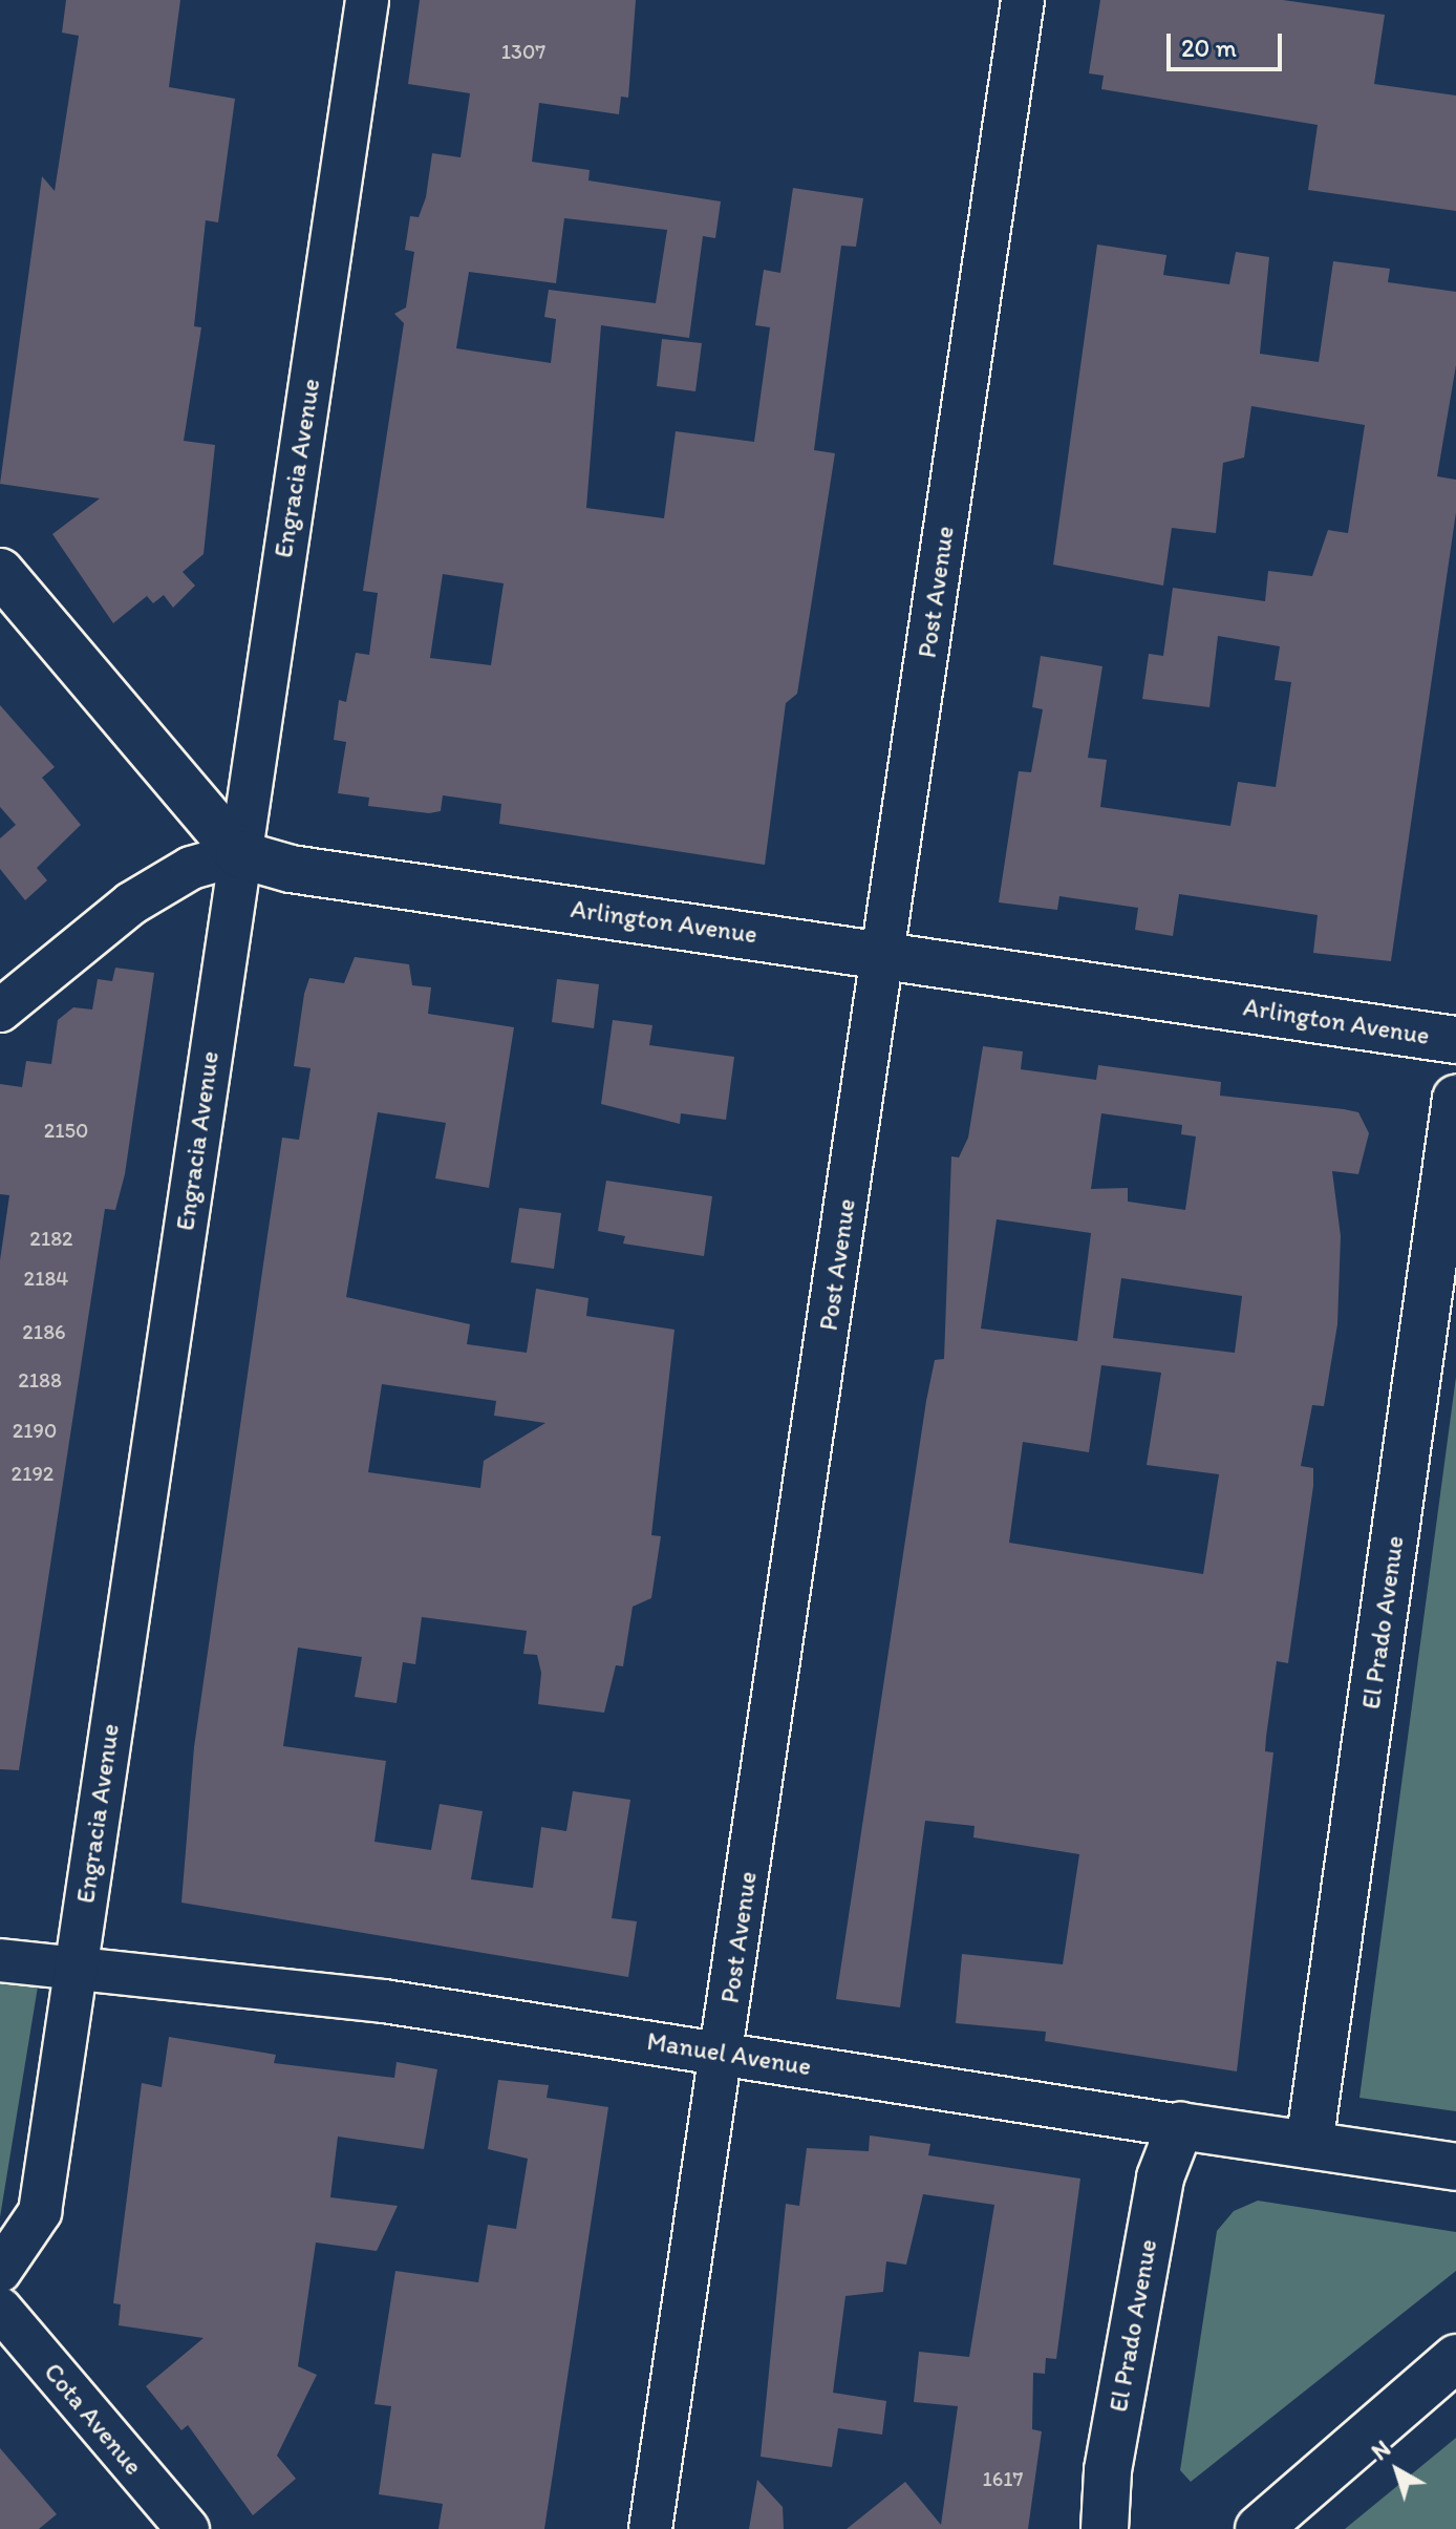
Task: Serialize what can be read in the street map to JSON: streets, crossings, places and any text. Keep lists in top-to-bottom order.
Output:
{
  "streets": {
    "street": [
      "Engracia Avenue",
      "Post Avenue",
      "Arlington Avenue",
      "El Prado Avenue",
      "Manuel Avenue",
      "Cota Avenue"
    ]
  },
  "crossings": [
    ["Engracia Avenue", "Arlington Avenue"],
    ["Engracia Avenue", "Manuel Avenue"],
    ["Post Avenue", "Arlington Avenue"],
    ["Post Avenue", "Manuel Avenue"],
    ["El Prado Avenue", "Manuel Avenue"]
  ],
  "house_numbers": [
    "1307",
    "2150",
    "2182",
    "2184",
    "2186",
    "2188",
    "2190",
    "2192",
    "1617"
  ],
  "scale_bar": "20 m",
  "north": "top left"
}
